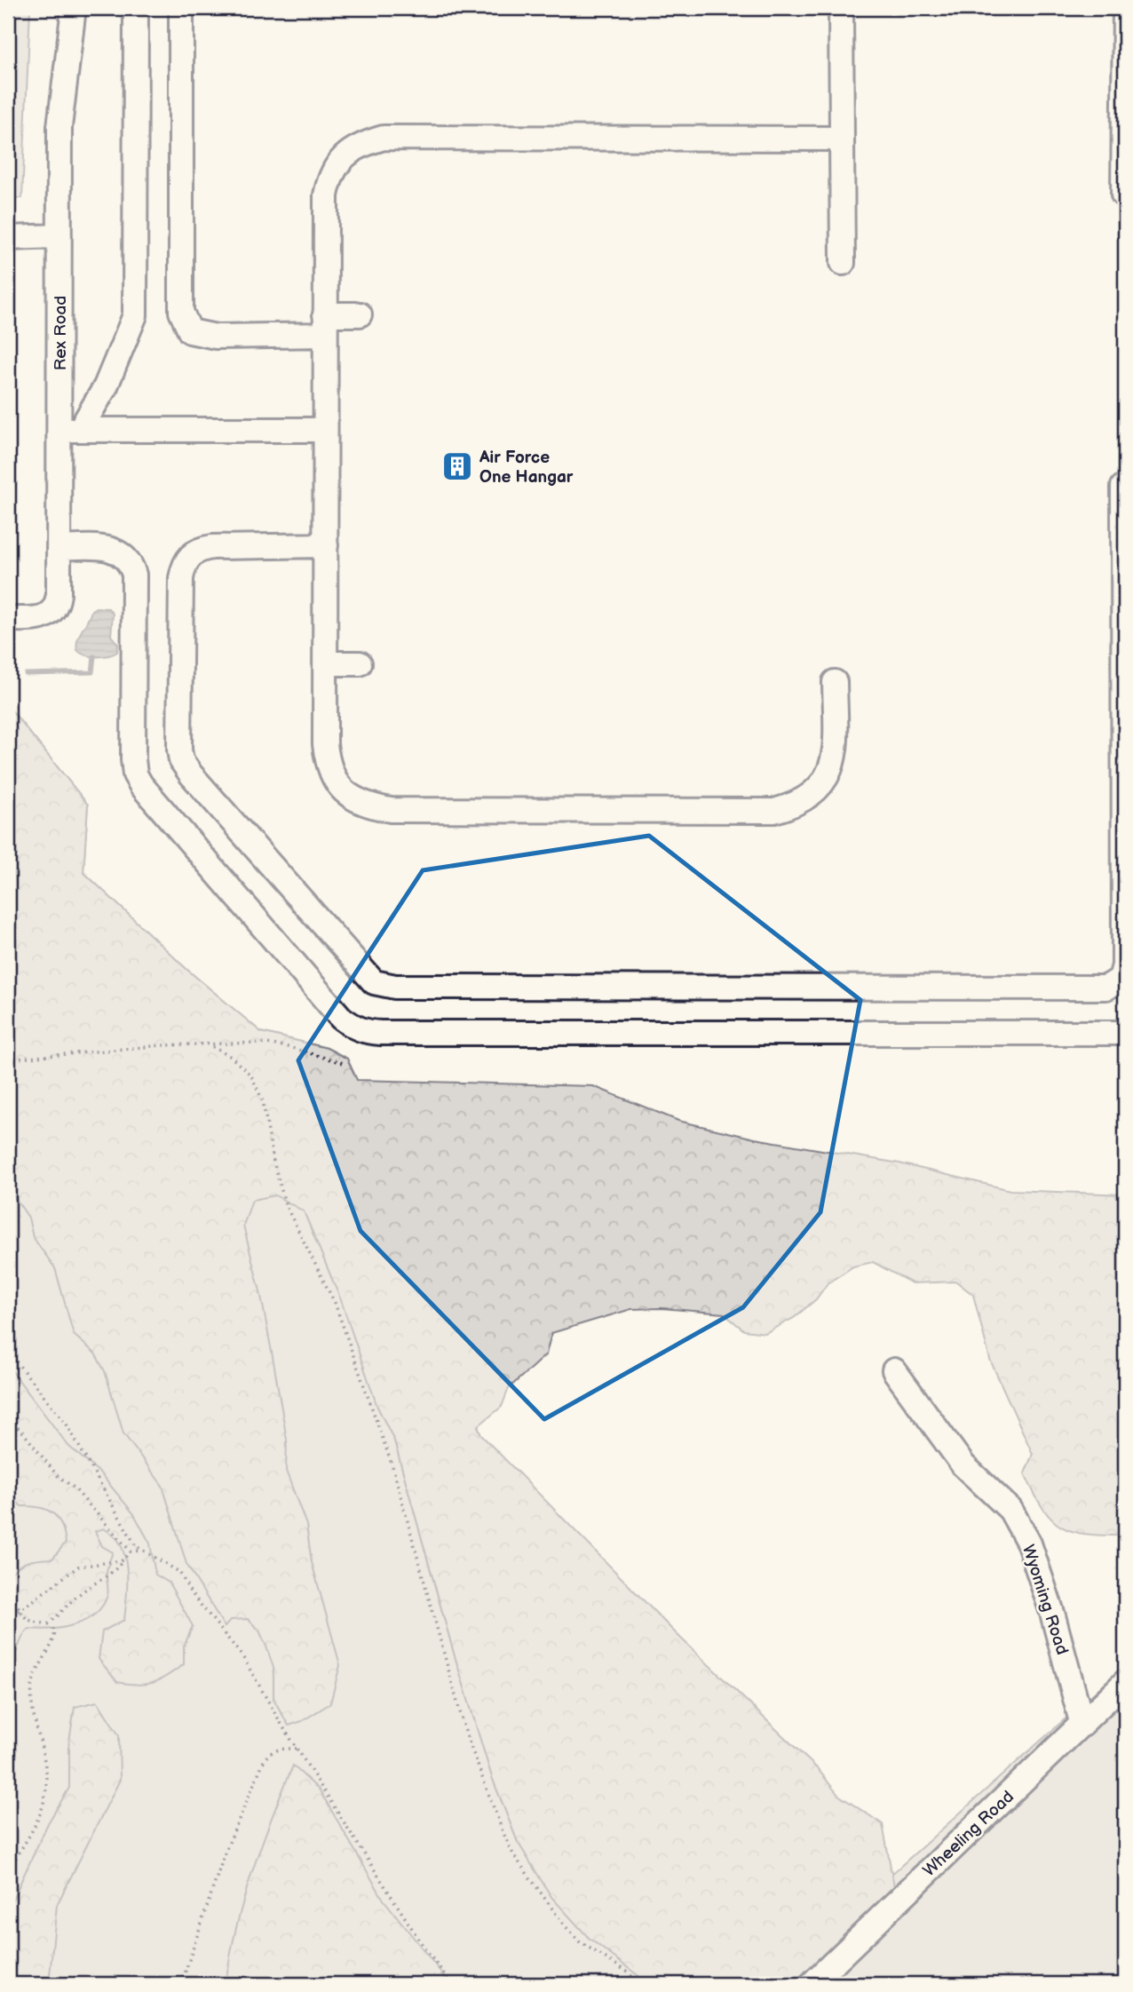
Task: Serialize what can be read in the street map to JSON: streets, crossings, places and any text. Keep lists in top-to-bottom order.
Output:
{
  "streets": {
    "street": ["Rex Road", "Wyoming Road", "Wheeling Road"]
  },
  "crossings": [
    ["Wyoming Road", "Wheeling Road"]
  ],
  "places": {
    "building": ["Air Force One Hangar"]
  }
}
